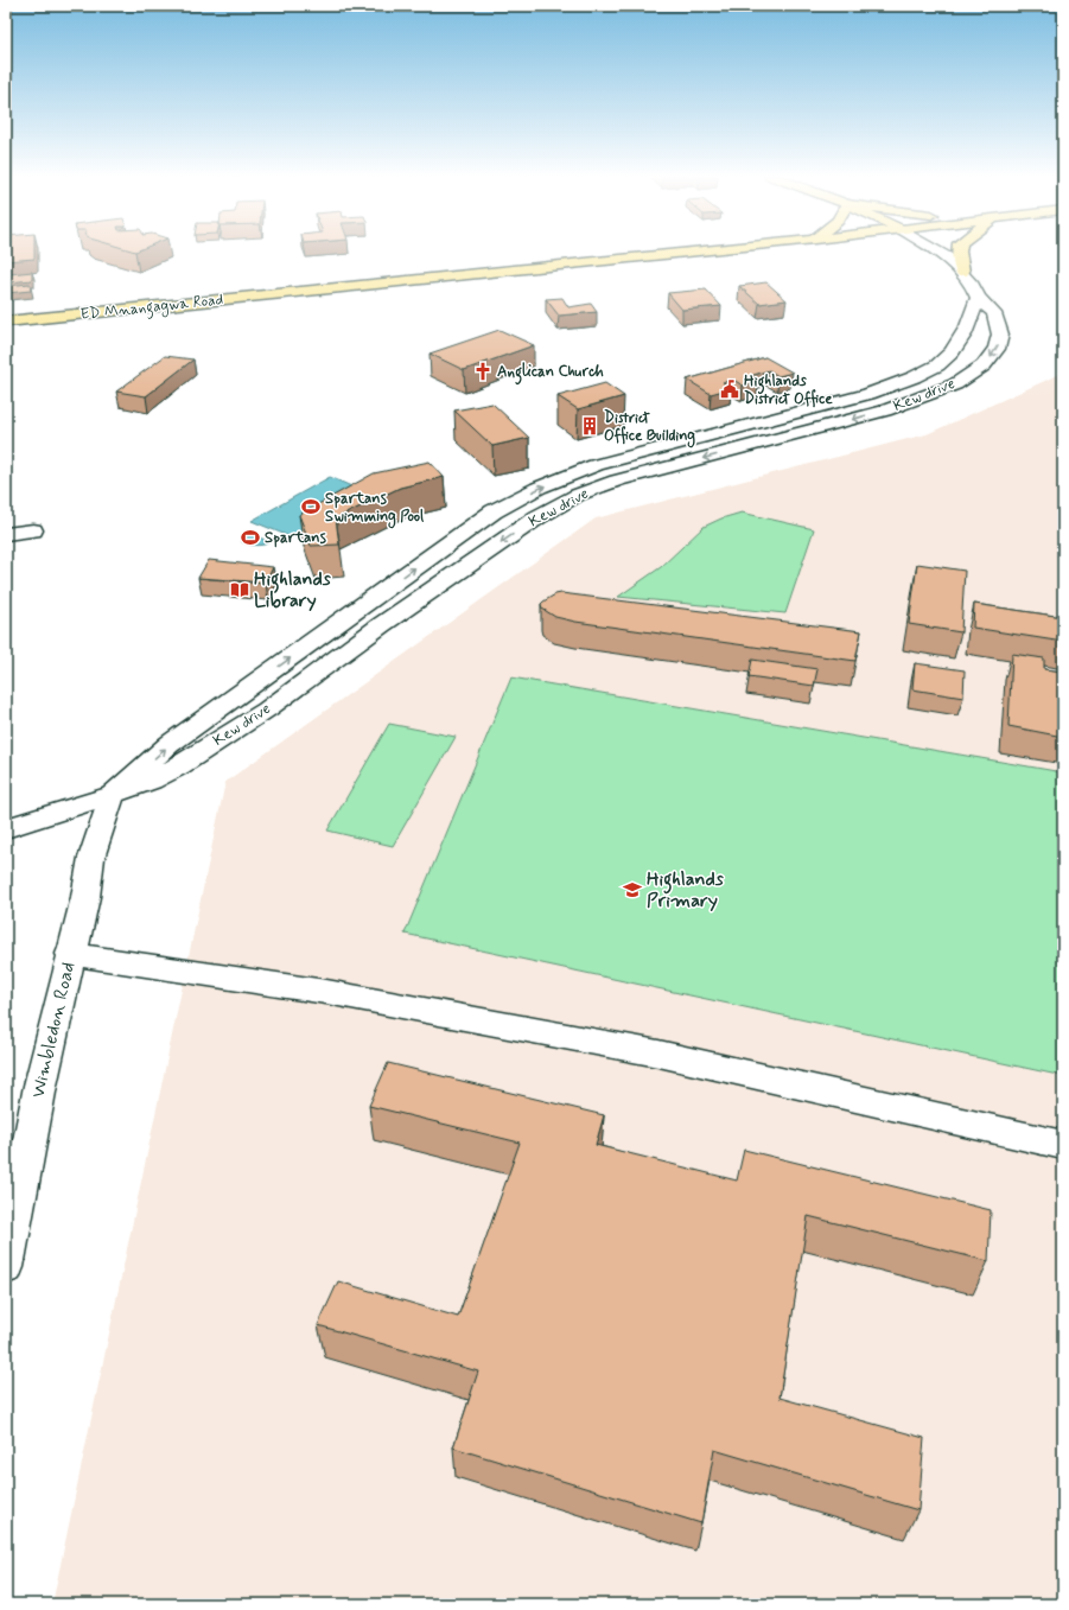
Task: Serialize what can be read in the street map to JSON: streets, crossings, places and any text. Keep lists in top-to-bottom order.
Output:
{
  "streets": {
    "main road": ["ED Mnangagwa Road"],
    "street": ["Kew drive", "Wimbledon Road"]
  },
  "crossings": [
    ["Kew drive", "Wimbledon Road"]
  ],
  "places": {
    "church": ["Anglican Church"],
    "public building": ["Highlands District Office"],
    "building": ["District Office Building"],
    "sports": ["Spartans Swimming Pool", "Spartans"],
    "library": ["Highlands Library"],
    "school or university": ["Highlands Primary"]
  }
}
